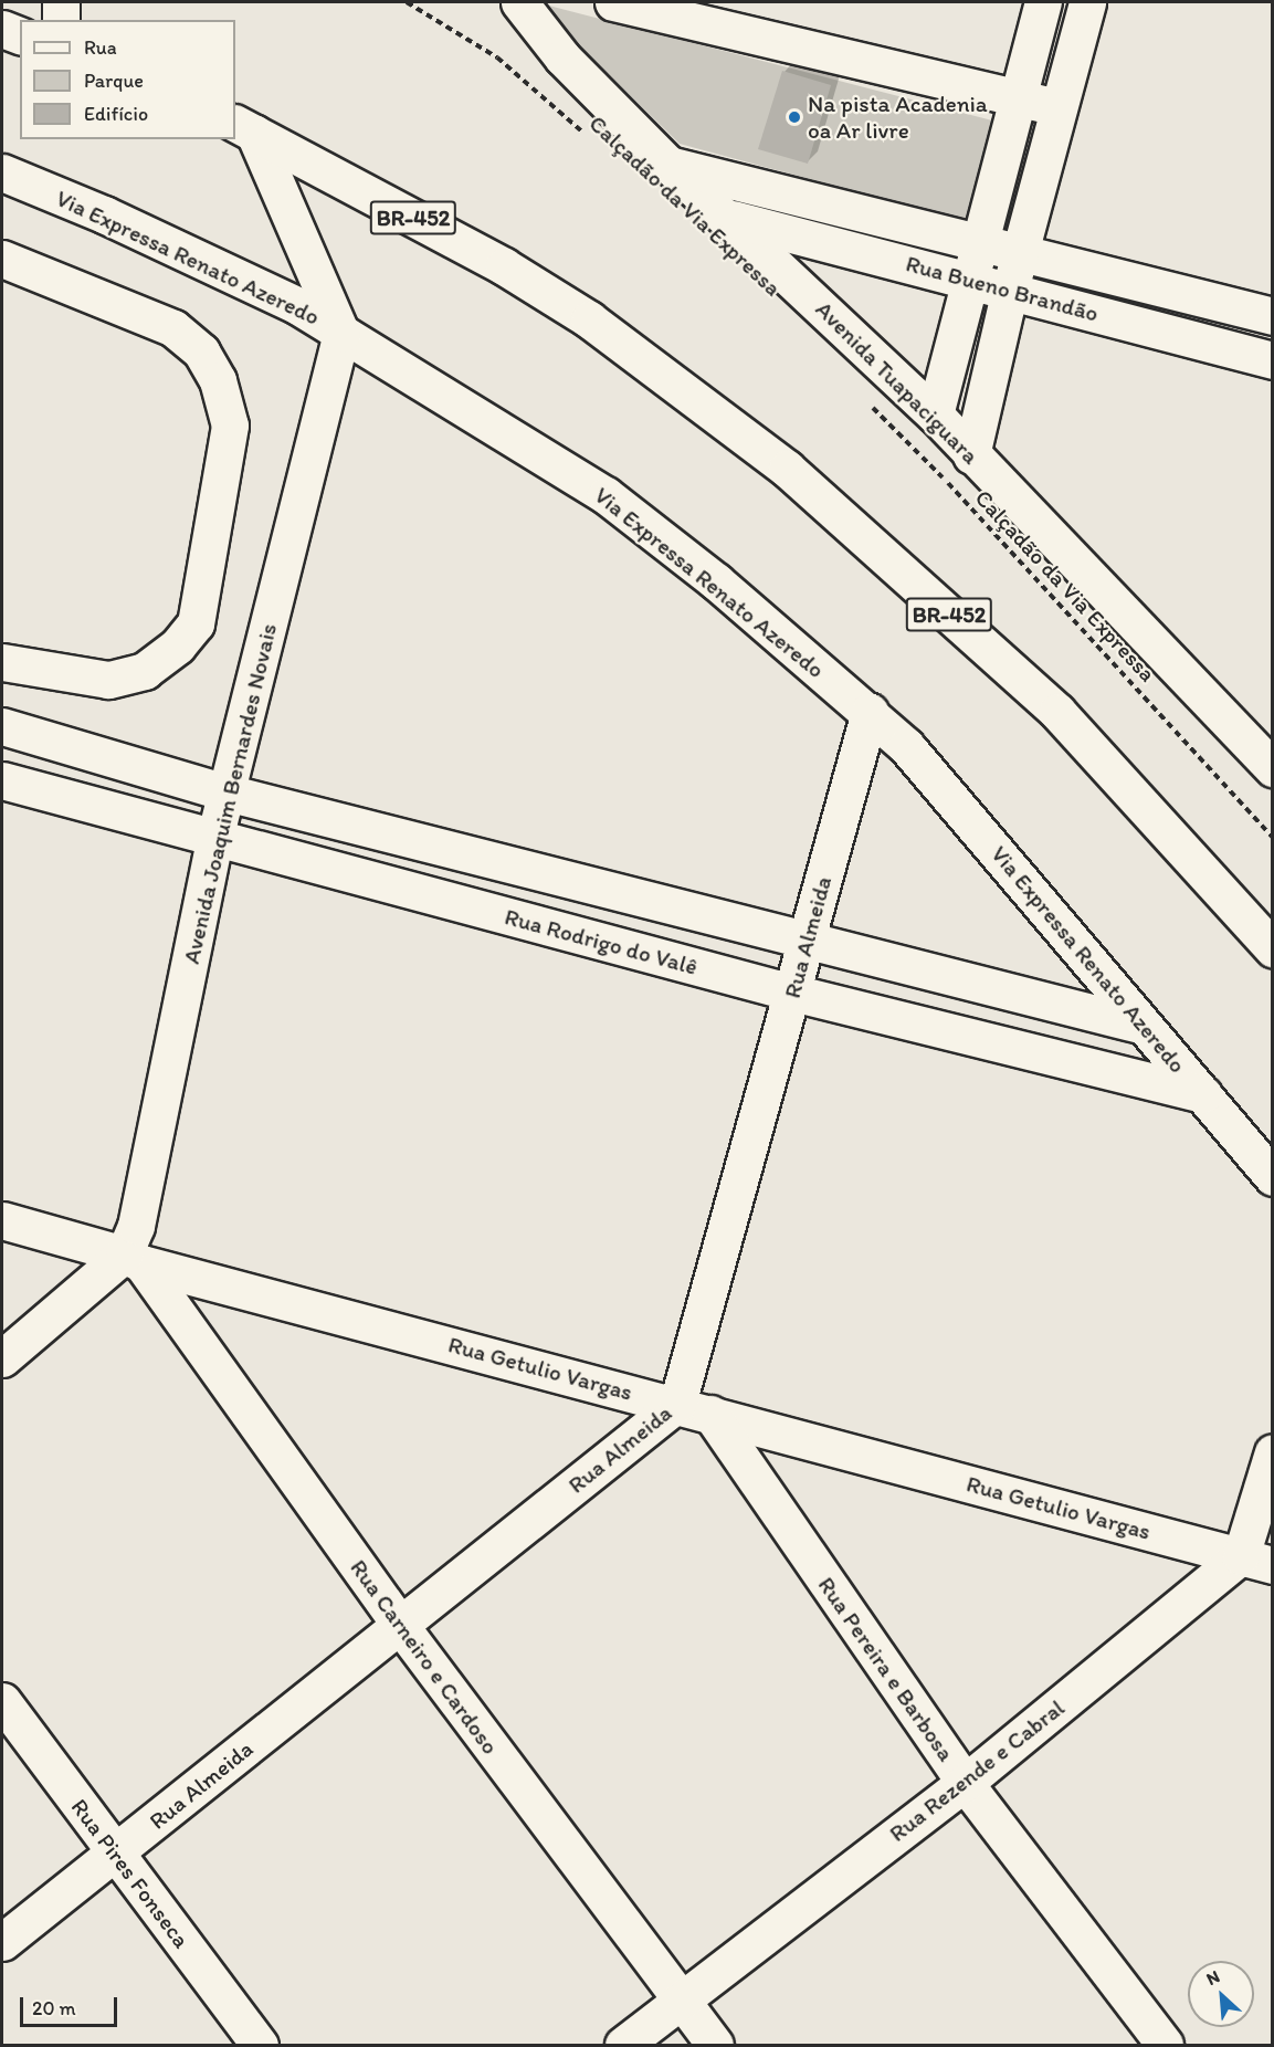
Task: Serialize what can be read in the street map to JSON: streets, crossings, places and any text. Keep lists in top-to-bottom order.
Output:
{
  "streets": {
    "main road": [
      "BR-452",
      "Via Expressa Renato Azeredo",
      "Rua Bueno Brandão",
      "Avenida Tuapaciguara",
      "Avenida Joaquim Bernardes Novais",
      "Rua Almeida",
      "Rua Rodrigo do Valê",
      "Rua Getulio Vargas",
      "Rua Carneiro e Cardoso",
      "Rua Pereira e Barbosa",
      "Rua Rezende e Cabral",
      "Rua Pires Fonseca"
    ],
    "path": ["Calçadão da Via Expressa"]
  },
  "crossings": [
    ["Via Expressa Renato Azeredo", "Avenida Joaquim Bernardes Novais"],
    ["Via Expressa Renato Azeredo", "Rua Almeida"],
    ["Via Expressa Renato Azeredo", "Rua Rodrigo do Valê"],
    ["Rua Bueno Brandão", "Avenida Tuapaciguara"],
    ["Avenida Joaquim Bernardes Novais", "Rua Rodrigo do Valê"],
    ["Avenida Joaquim Bernardes Novais", "Rua Getulio Vargas"],
    ["Avenida Joaquim Bernardes Novais", "Rua Carneiro e Cardoso"],
    ["Rua Almeida", "Rua Rodrigo do Valê"],
    ["Rua Almeida", "Rua Getulio Vargas"],
    ["Rua Almeida", "Rua Carneiro e Cardoso"],
    ["Rua Almeida", "Rua Pereira e Barbosa"],
    ["Rua Almeida", "Rua Pires Fonseca"],
    ["Rua Getulio Vargas", "Rua Carneiro e Cardoso"],
    ["Rua Getulio Vargas", "Rua Pereira e Barbosa"],
    ["Rua Getulio Vargas", "Rua Rezende e Cabral"],
    ["Rua Carneiro e Cardoso", "Rua Rezende e Cabral"],
    ["Rua Pereira e Barbosa", "Rua Rezende e Cabral"]
  ],
  "places": ["Na pista Acadenia oa Ar livre"],
  "legend": ["Rua", "Parque", "Edifício"],
  "scale_bar": "20 m",
  "north": "top left"
}
